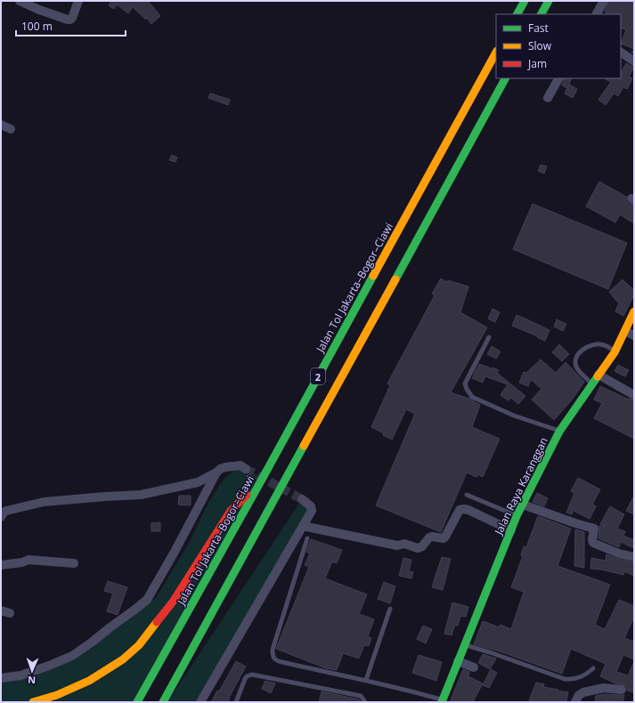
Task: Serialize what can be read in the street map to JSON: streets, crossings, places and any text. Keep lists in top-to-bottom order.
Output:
{
  "streets": {
    "main road": ["Jalan Tol Jakarta–Bogor–Ciawi", "2", "Jalan Raya Karanggan"]
  },
  "legend": ["Fast", "Slow", "Jam"],
  "scale_bar": "100 m",
  "north": "bottom"
}
